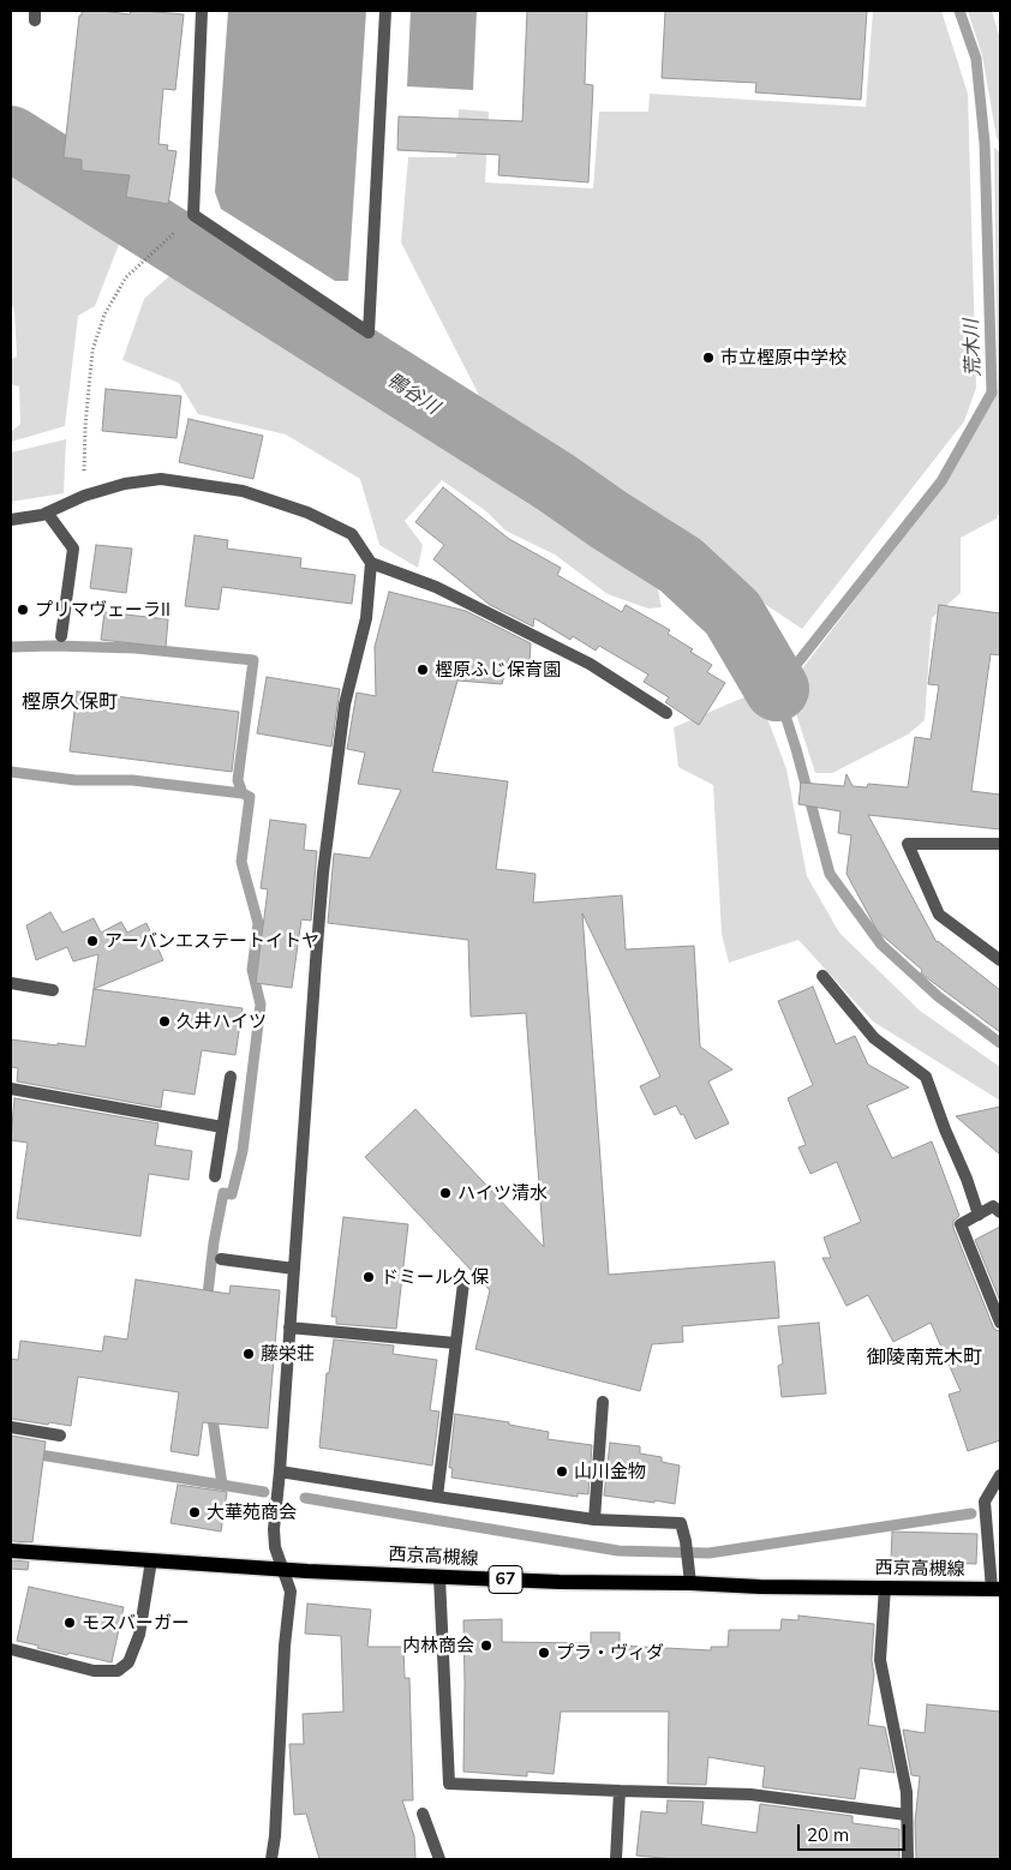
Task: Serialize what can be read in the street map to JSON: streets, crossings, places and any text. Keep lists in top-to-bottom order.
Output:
{
  "streets": {
    "main road": ["西京高槻線", "67"]
  },
  "districts": ["樫原久保町", "御陵南荒木町"],
  "water": ["荒木川", "鴨谷川"],
  "places": [
    "市立樫原中学校",
    "プリマヴェーラII",
    "樫原ふじ保育園",
    "アーバンエステートイトヤ",
    "久井ハイツ",
    "ハイツ清水",
    "ドミール久保",
    "藤栄荘",
    "山川金物",
    "大華苑商会",
    "モスバーガー",
    "内林商会",
    "プラ・ヴィダ"
  ],
  "scale_bar": "20 m"
}
